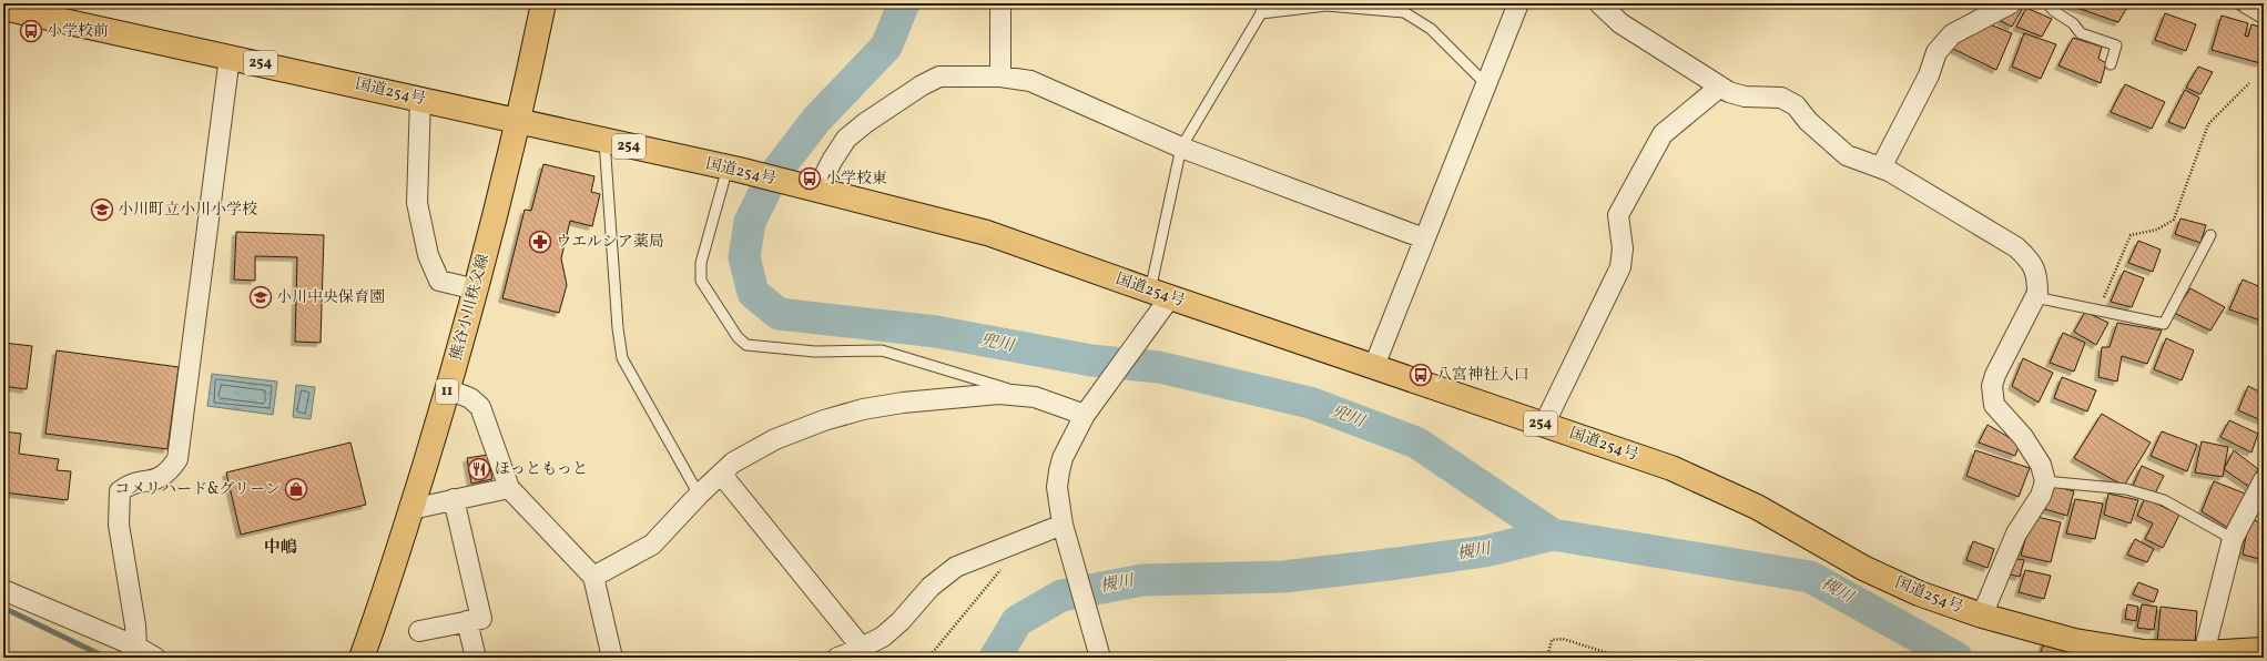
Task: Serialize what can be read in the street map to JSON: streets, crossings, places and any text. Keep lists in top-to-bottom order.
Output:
{
  "streets": {
    "main road": [
      "254",
      "国道254号",
      "熊谷小川秩父線",
      "11"
    ]
  },
  "crossings": [
    ["国道254号", "熊谷小川秩父線"]
  ],
  "districts": ["中嶋"],
  "water": ["兜川", "槻川"],
  "places": {
    "bus stop": ["小学校前", "小学校東", "八宮神社入口"],
    "school or university": ["小川町立小川小学校", "小川中央保育園"],
    "pharmacy": ["ウエルシア薬局"],
    "restaurant": ["ほっともっと"],
    "shop": ["コメリハード&グリーン"]
  }
}
